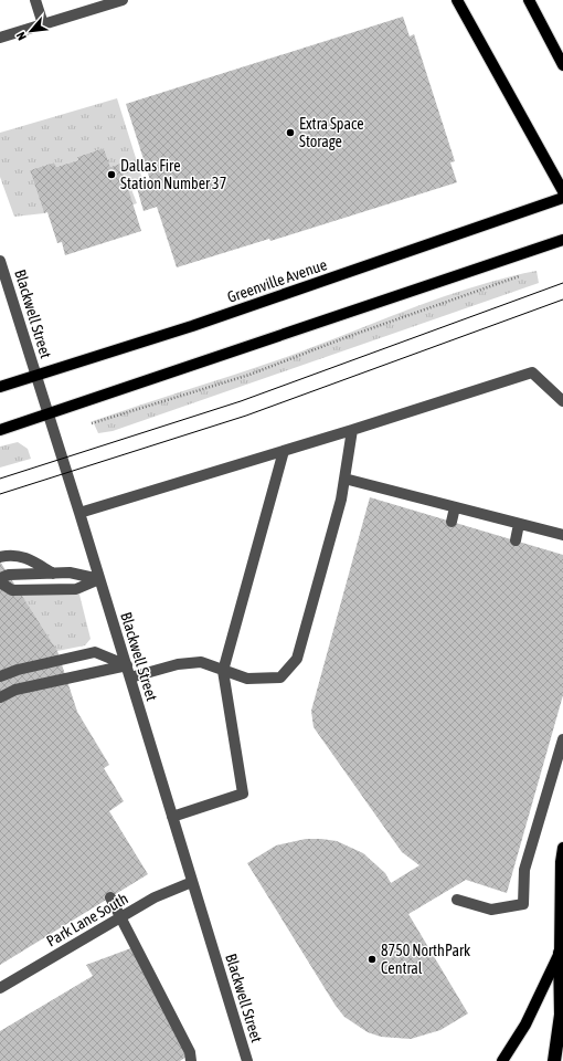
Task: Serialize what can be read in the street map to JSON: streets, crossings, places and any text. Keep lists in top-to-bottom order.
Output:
{
  "streets": {
    "main road": ["Greenville Avenue"],
    "street": ["Blackwell Street", "Park Lane South"]
  },
  "crossings": [
    ["Greenville Avenue", "Blackwell Street"],
    ["Blackwell Street", "Park Lane South"]
  ],
  "places": ["Extra Space Storage", "Dallas Fire Station Number 37", "8750 NorthPark Central"],
  "north": "bottom left"
}
